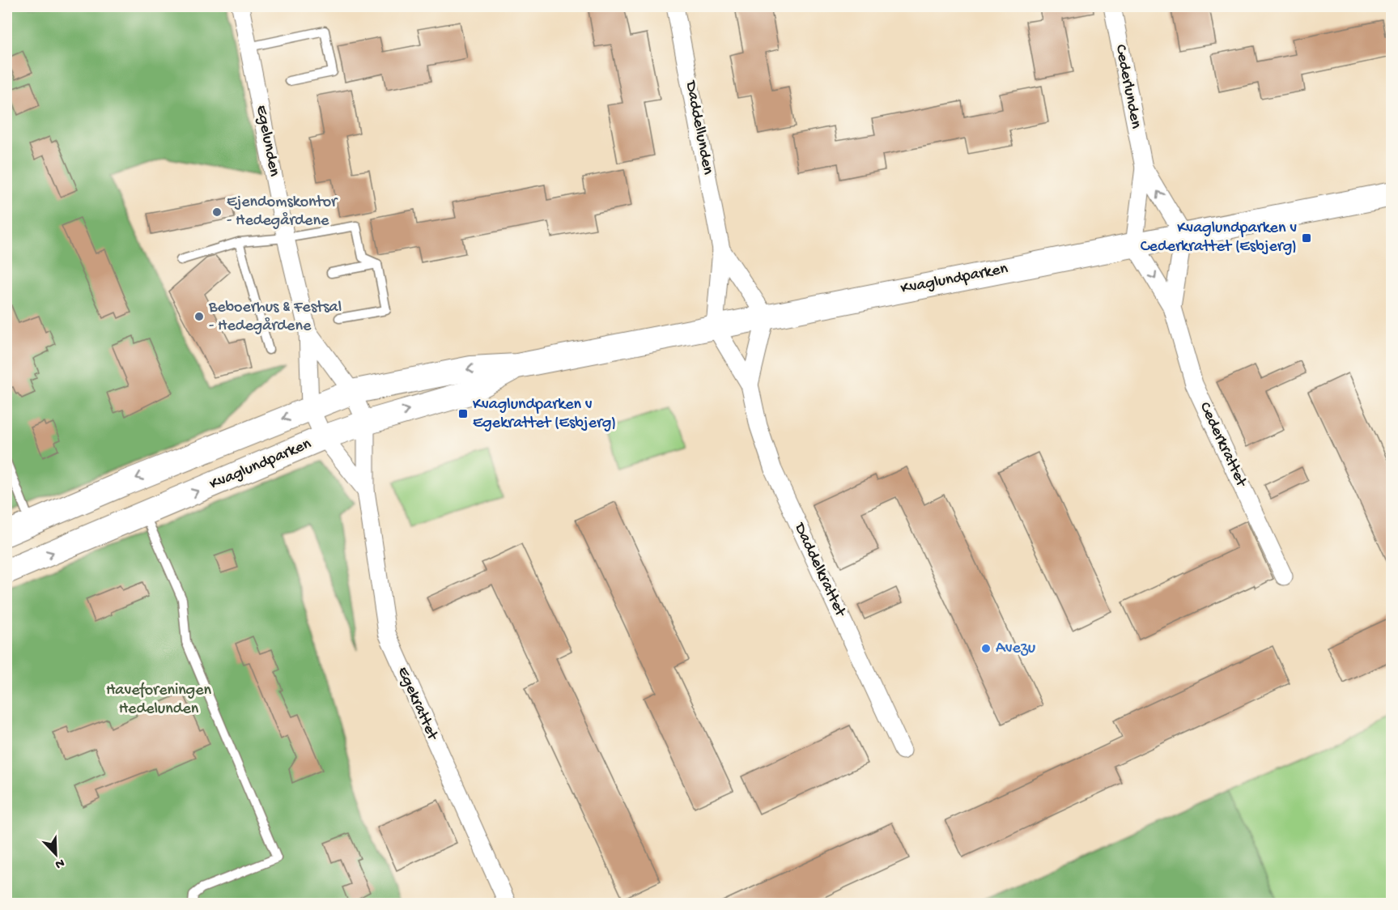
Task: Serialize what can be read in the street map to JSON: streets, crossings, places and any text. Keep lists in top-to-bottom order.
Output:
{
  "streets": {
    "street": [
      "Cederlunden",
      "Daddellunden",
      "Egelunden",
      "Kvaglundparken",
      "Cederkrattet",
      "Daddelkrattet",
      "Egekrattet"
    ]
  },
  "crossings": [
    ["Cederlunden", "Kvaglundparken"],
    ["Cederlunden", "Cederkrattet"],
    ["Daddellunden", "Kvaglundparken"],
    ["Daddellunden", "Daddelkrattet"],
    ["Egelunden", "Kvaglundparken"],
    ["Egelunden", "Egekrattet"],
    ["Kvaglundparken", "Cederkrattet"],
    ["Kvaglundparken", "Daddelkrattet"],
    ["Kvaglundparken", "Egekrattet"]
  ],
  "parks": ["Haveforeningen Hedelunden"],
  "places": {
    "other": ["Ejendomskontor - Hedegårdene", "Beboerhus & Festsal - Hedegårdene", "Avezu"],
    "transit": ["Kvaglundparken v Cederkrattet (Esbjerg)", "Kvaglundparken v Egekrattet (Esbjerg)"]
  },
  "north": "bottom right"
}
